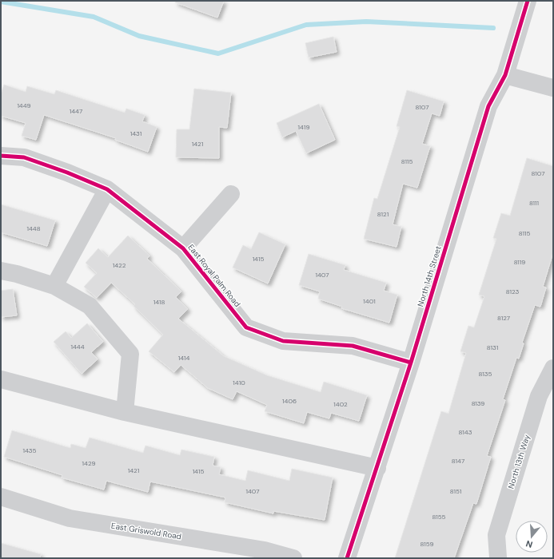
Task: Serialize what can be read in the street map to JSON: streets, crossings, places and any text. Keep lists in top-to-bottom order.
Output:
{
  "streets": {
    "street": [
      "East Royal Palm Road",
      "North 14th Street",
      "North 13th Way",
      "East Griswold Road"
    ]
  },
  "crossings": [
    ["East Royal Palm Road", "North 14th Street"]
  ],
  "house_numbers": [
    "1449",
    "8107",
    "1447",
    "1419",
    "1431",
    "1421",
    "8115",
    "8107",
    "8111",
    "8121",
    "1448",
    "8115",
    "1415",
    "8119",
    "1422",
    "1407",
    "8123",
    "1401",
    "1418",
    "8127",
    "1444",
    "8131",
    "1414",
    "8135",
    "1410",
    "1406",
    "8139",
    "1402",
    "8143",
    "1435",
    "8147",
    "1429",
    "1421",
    "1415",
    "1407",
    "8151",
    "8155",
    "8159"
  ],
  "north": "bottom"
}
